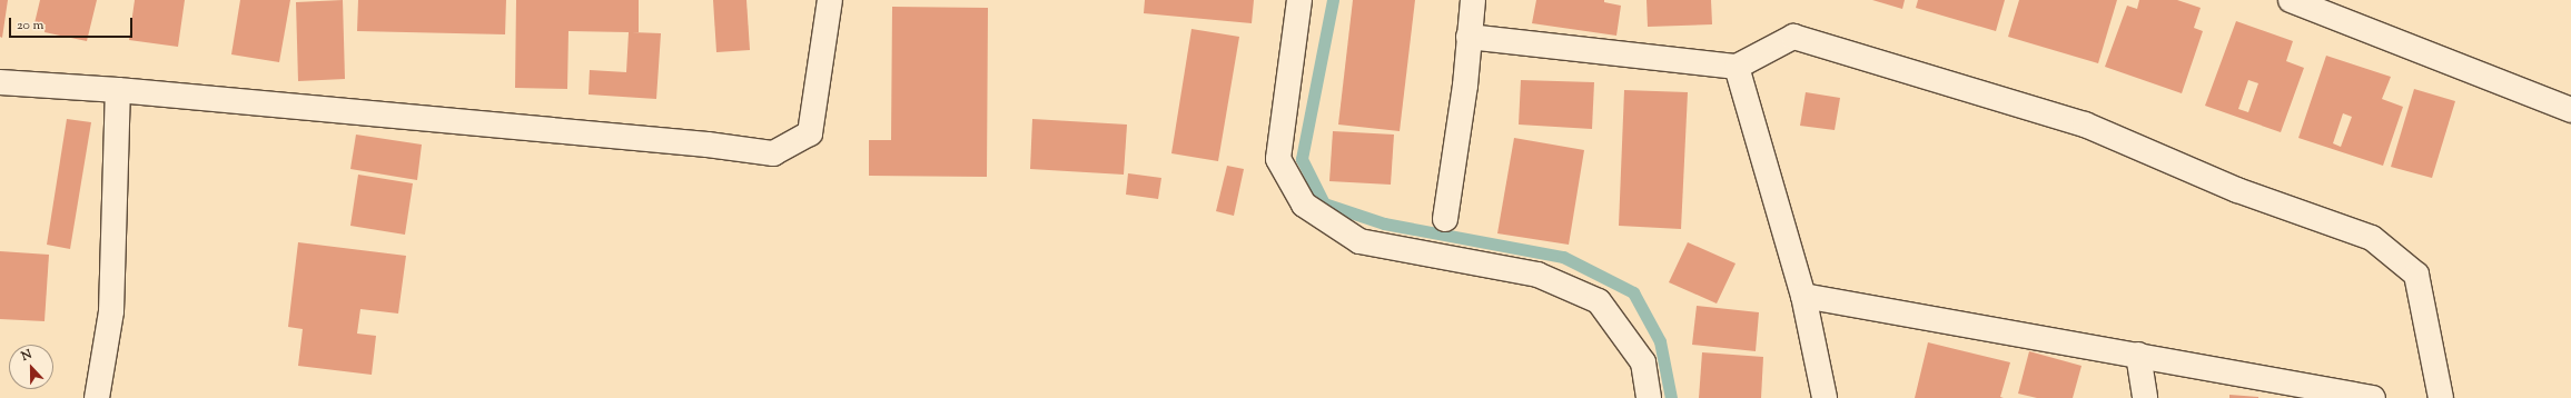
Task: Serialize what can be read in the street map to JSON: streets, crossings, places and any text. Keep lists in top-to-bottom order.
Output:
{
  "scale_bar": "20 m",
  "north": "top"
}
